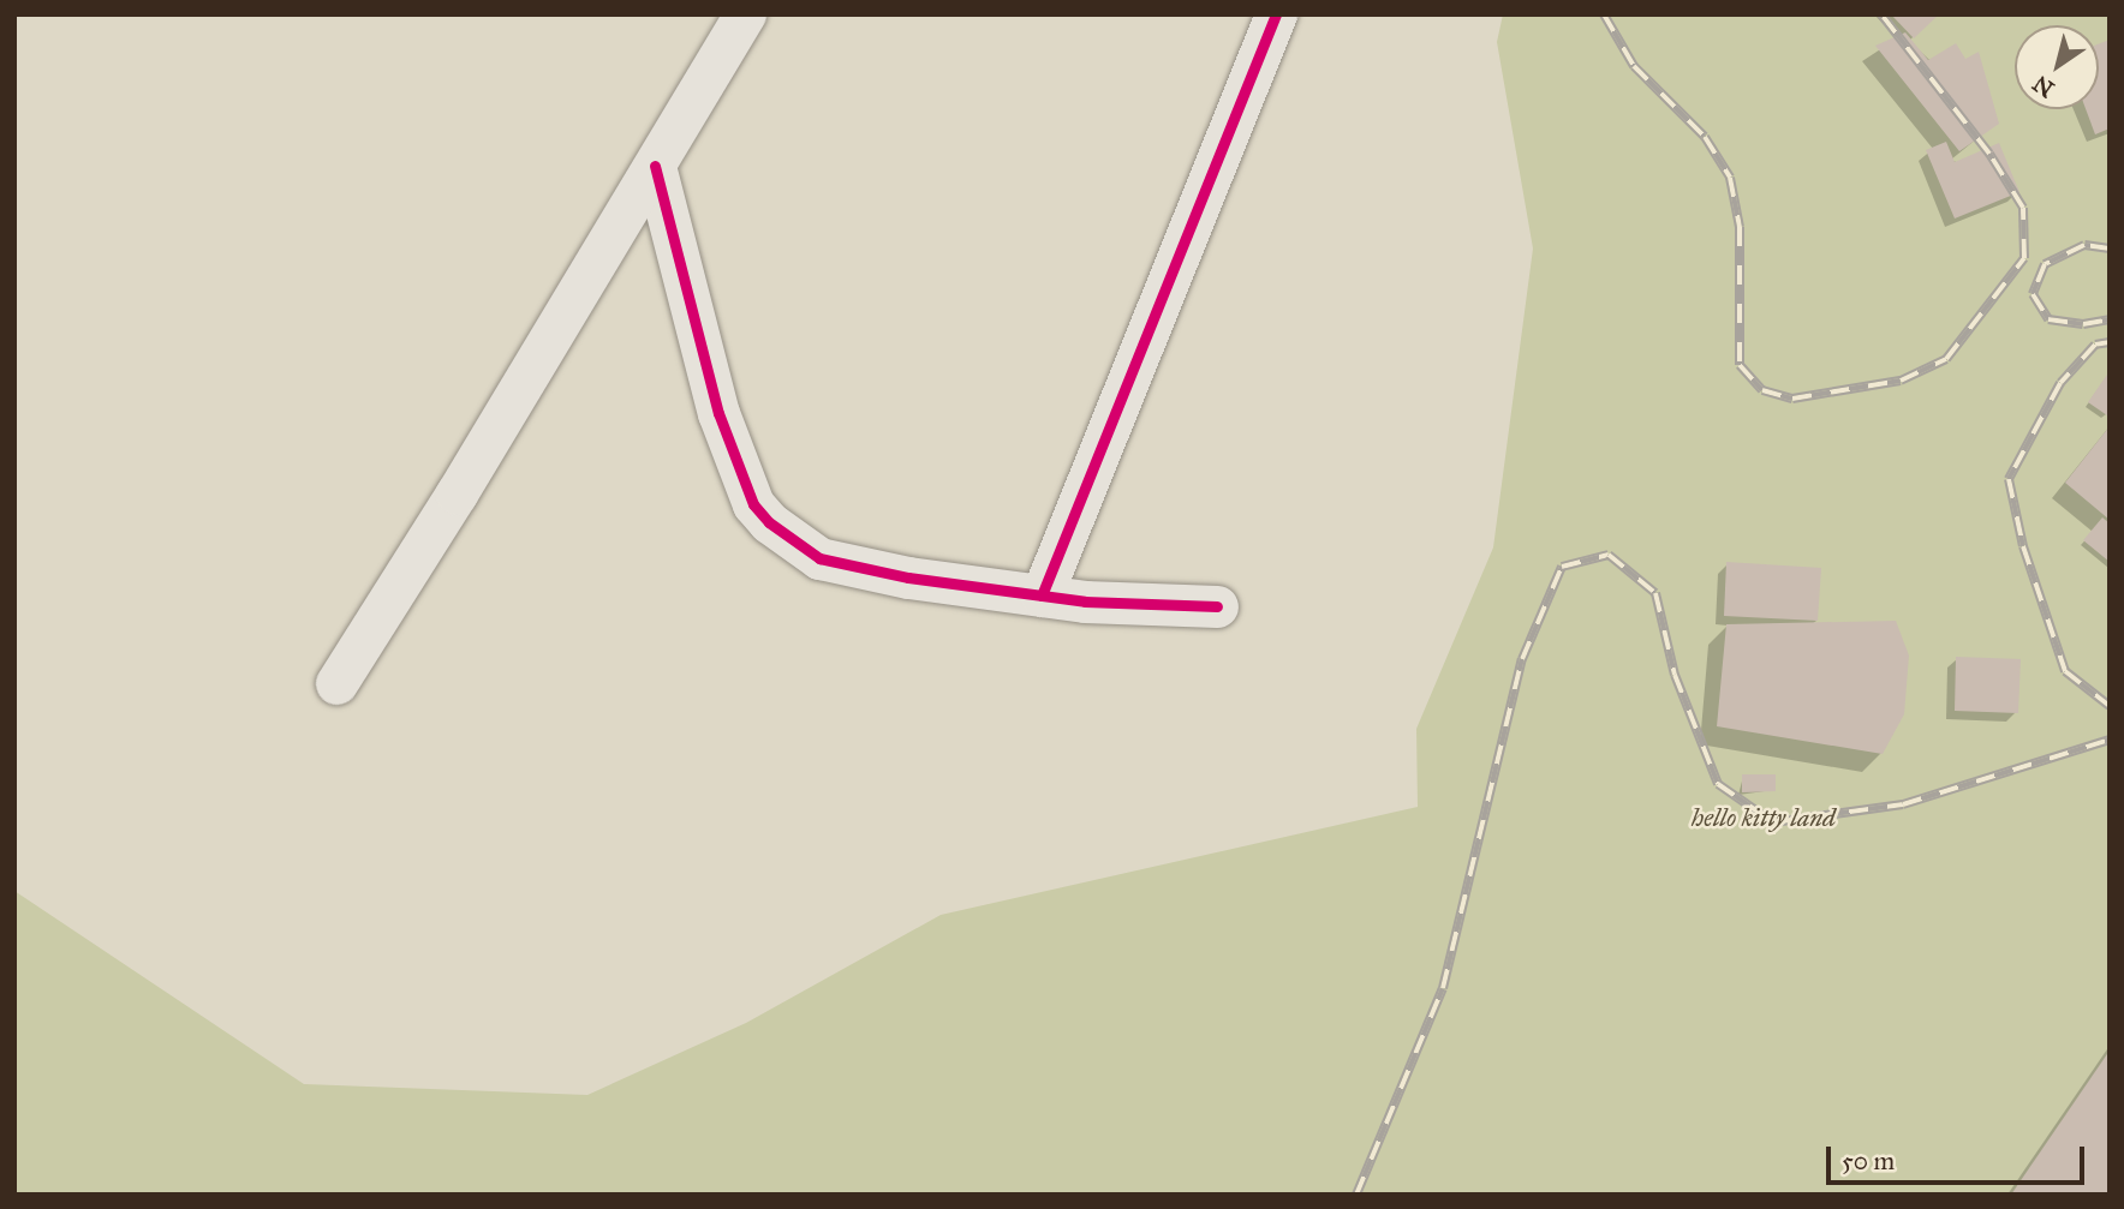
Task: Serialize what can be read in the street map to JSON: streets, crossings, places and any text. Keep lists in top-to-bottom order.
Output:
{
  "parks": ["hello kitty land"],
  "scale_bar": "50 m",
  "north": "bottom left"
}
